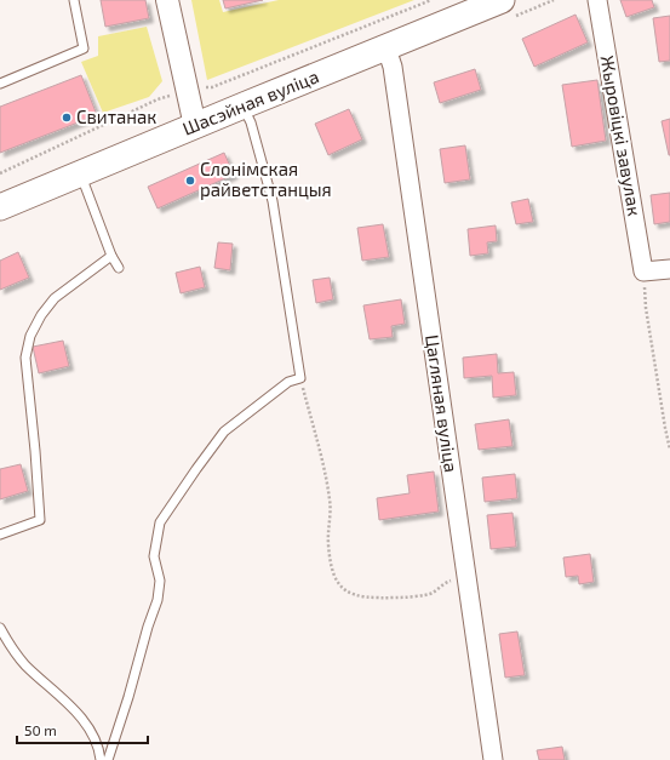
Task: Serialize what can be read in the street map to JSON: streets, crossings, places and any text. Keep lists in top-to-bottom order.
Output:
{
  "streets": {
    "main road": ["Шасэйная вуліца"],
    "street": ["Жыровіцкі завулак", "Цагляная вуліца"]
  },
  "crossings": [
    ["Шасэйная вуліца", "Цагляная вуліца"]
  ],
  "places": ["Свитанак", "Слонімская райветстанцыя"],
  "scale_bar": "50 m"
}
